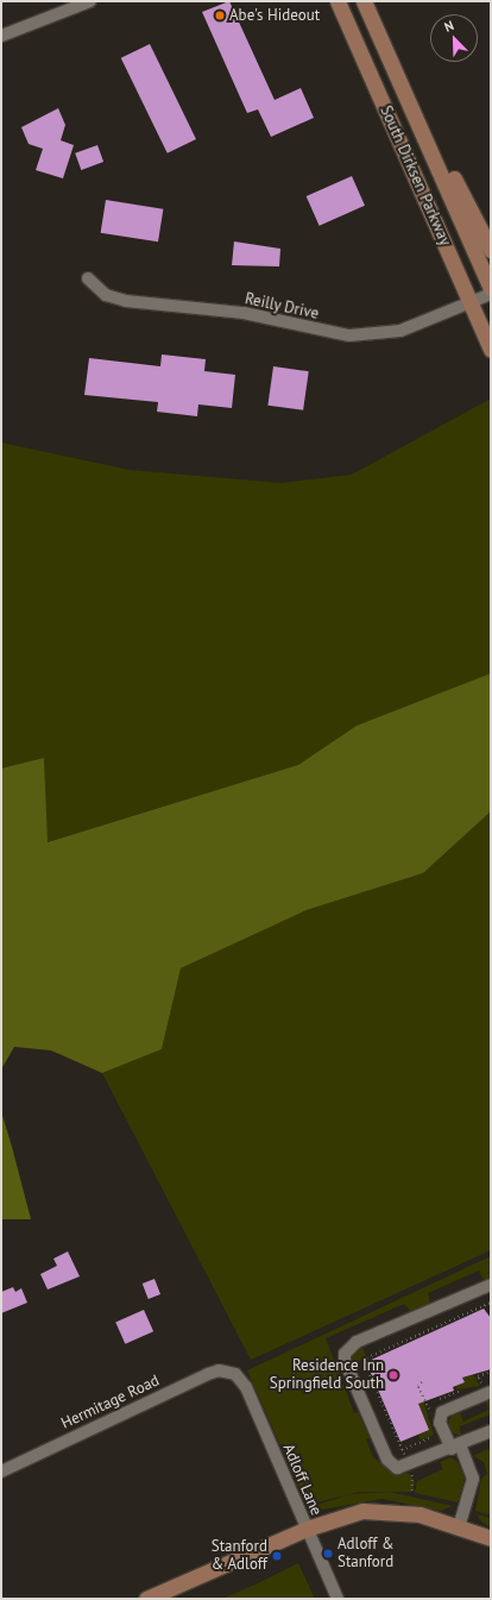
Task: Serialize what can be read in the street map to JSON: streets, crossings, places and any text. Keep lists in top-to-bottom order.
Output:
{
  "streets": {
    "main road": ["South Dirksen Parkway"],
    "street": ["Reilly Drive", "Hermitage Road", "Adloff Lane"]
  },
  "crossings": [
    ["South Dirksen Parkway", "Reilly Drive"],
    ["Hermitage Road", "Adloff Lane"]
  ],
  "places": [
    "Abe's Hideout",
    "Residence Inn Springfield South",
    "Adloff & Stanford",
    "Stanford & Adloff"
  ],
  "north": "top left"
}
